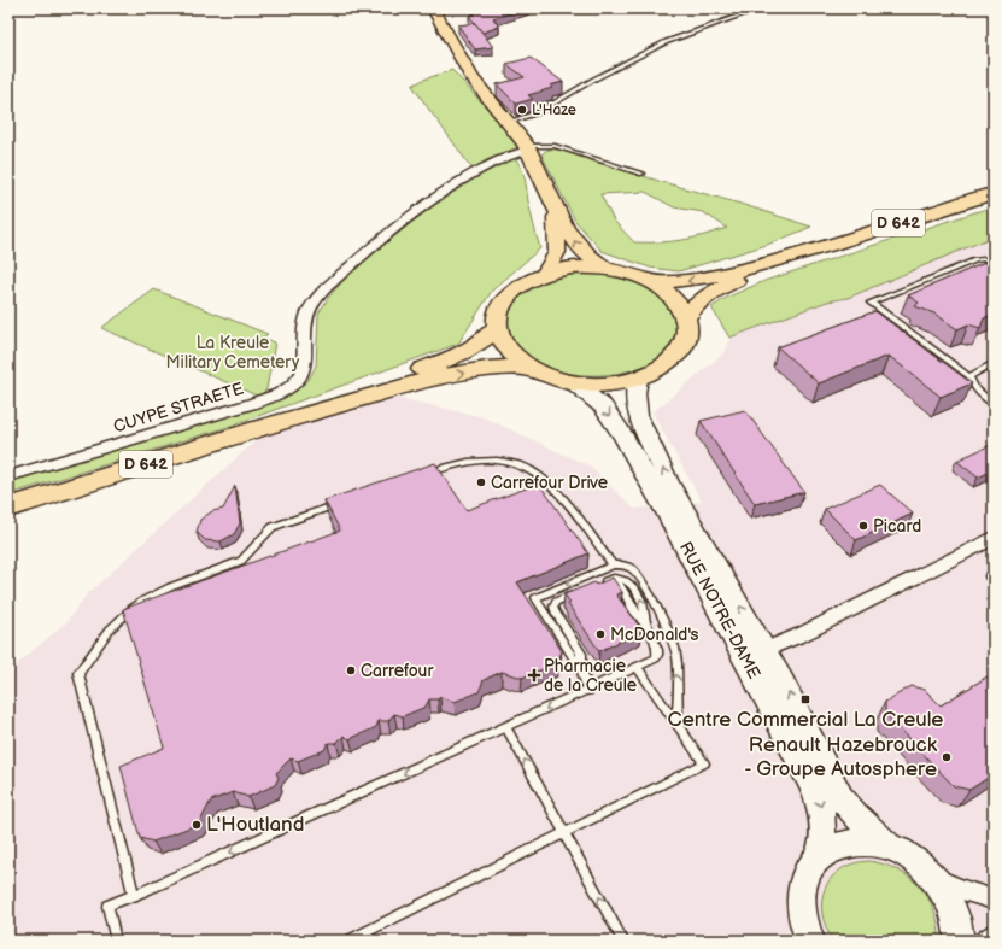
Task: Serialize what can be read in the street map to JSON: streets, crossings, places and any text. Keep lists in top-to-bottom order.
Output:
{
  "streets": {
    "highway": ["D 642"],
    "main road": ["RUE NOTRE-DAME"],
    "street": ["CUYPE STRAETE"]
  },
  "crossings": [
    ["D 642", "RUE NOTRE-DAME"]
  ],
  "parks": ["La Kreule Military Cemetery"],
  "places": {
    "other": [
      "L'Haze",
      "Carrefour Drive",
      "Picard",
      "McDonald's",
      "Carrefour",
      "Renault Hazebrouck - Groupe Autosphere",
      "L'Houtland"
    ],
    "health": ["Pharmacie de la Creule"],
    "transit": ["Centre Commercial La Creule"]
  }
}
